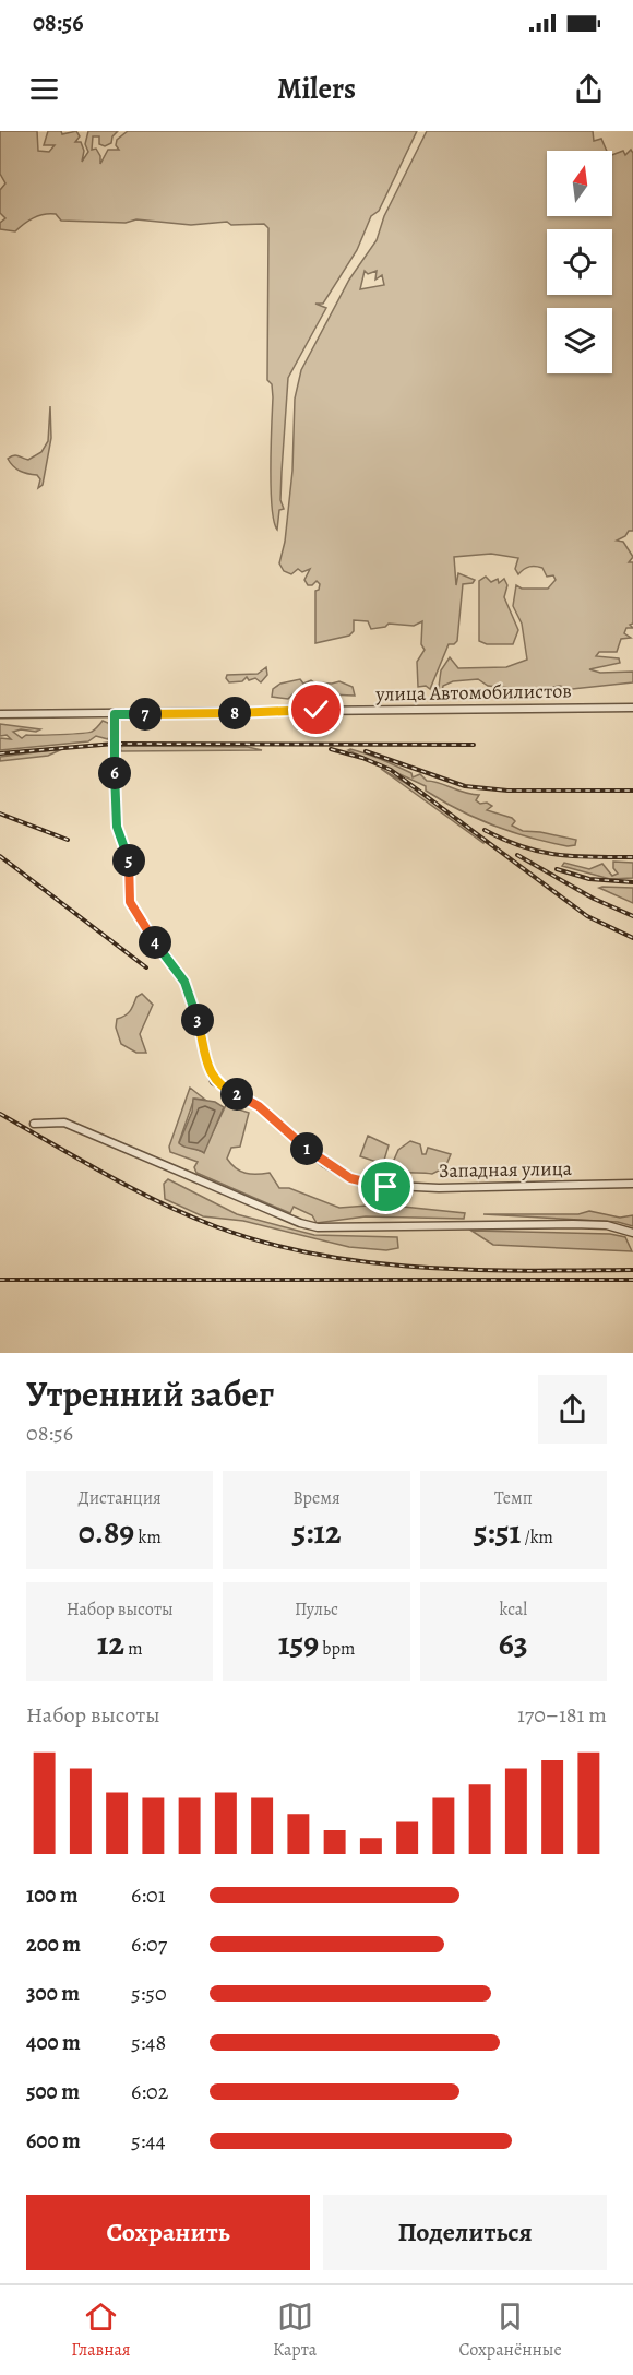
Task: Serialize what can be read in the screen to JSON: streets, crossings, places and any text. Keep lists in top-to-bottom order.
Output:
{
  "streets": {
    "street": ["улица Автомобилистов", "Западная улица"]
  },
  "crossings": [
    ["улица Автомобилистов", "Западная улица"]
  ],
  "north": "top",
  "page": {
    "status": "08:56",
    "header": "Milers",
    "pins": [
      "8",
      "7",
      "6",
      "5",
      "4",
      "3",
      "2",
      "1"
    ],
    "heading": ["Утренний забег", "08:56"],
    "stats": [
      ["Дистанция", "0.89 km"],
      ["Время", "5:12"],
      ["Темп", "5:51 /km"],
      ["Набор высоты", "12 m"],
      ["Пульс", "159 bpm"],
      ["kcal", "63"]
    ],
    "chart": ["Набор высоты", "170–181 m"],
    "list": [
      {
        "name": "100 m",
        "note": "6:01"
      },
      {
        "name": "200 m",
        "note": "6:07"
      },
      {
        "name": "300 m",
        "note": "5:50"
      },
      {
        "name": "400 m",
        "note": "5:48"
      },
      {
        "name": "500 m",
        "note": "6:02"
      },
      {
        "name": "600 m",
        "note": "5:44"
      }
    ],
    "buttons": ["Сохранить", "Поделиться"],
    "tabs": ["Главная", "Карта", "Сохранённые"]
  }
}
